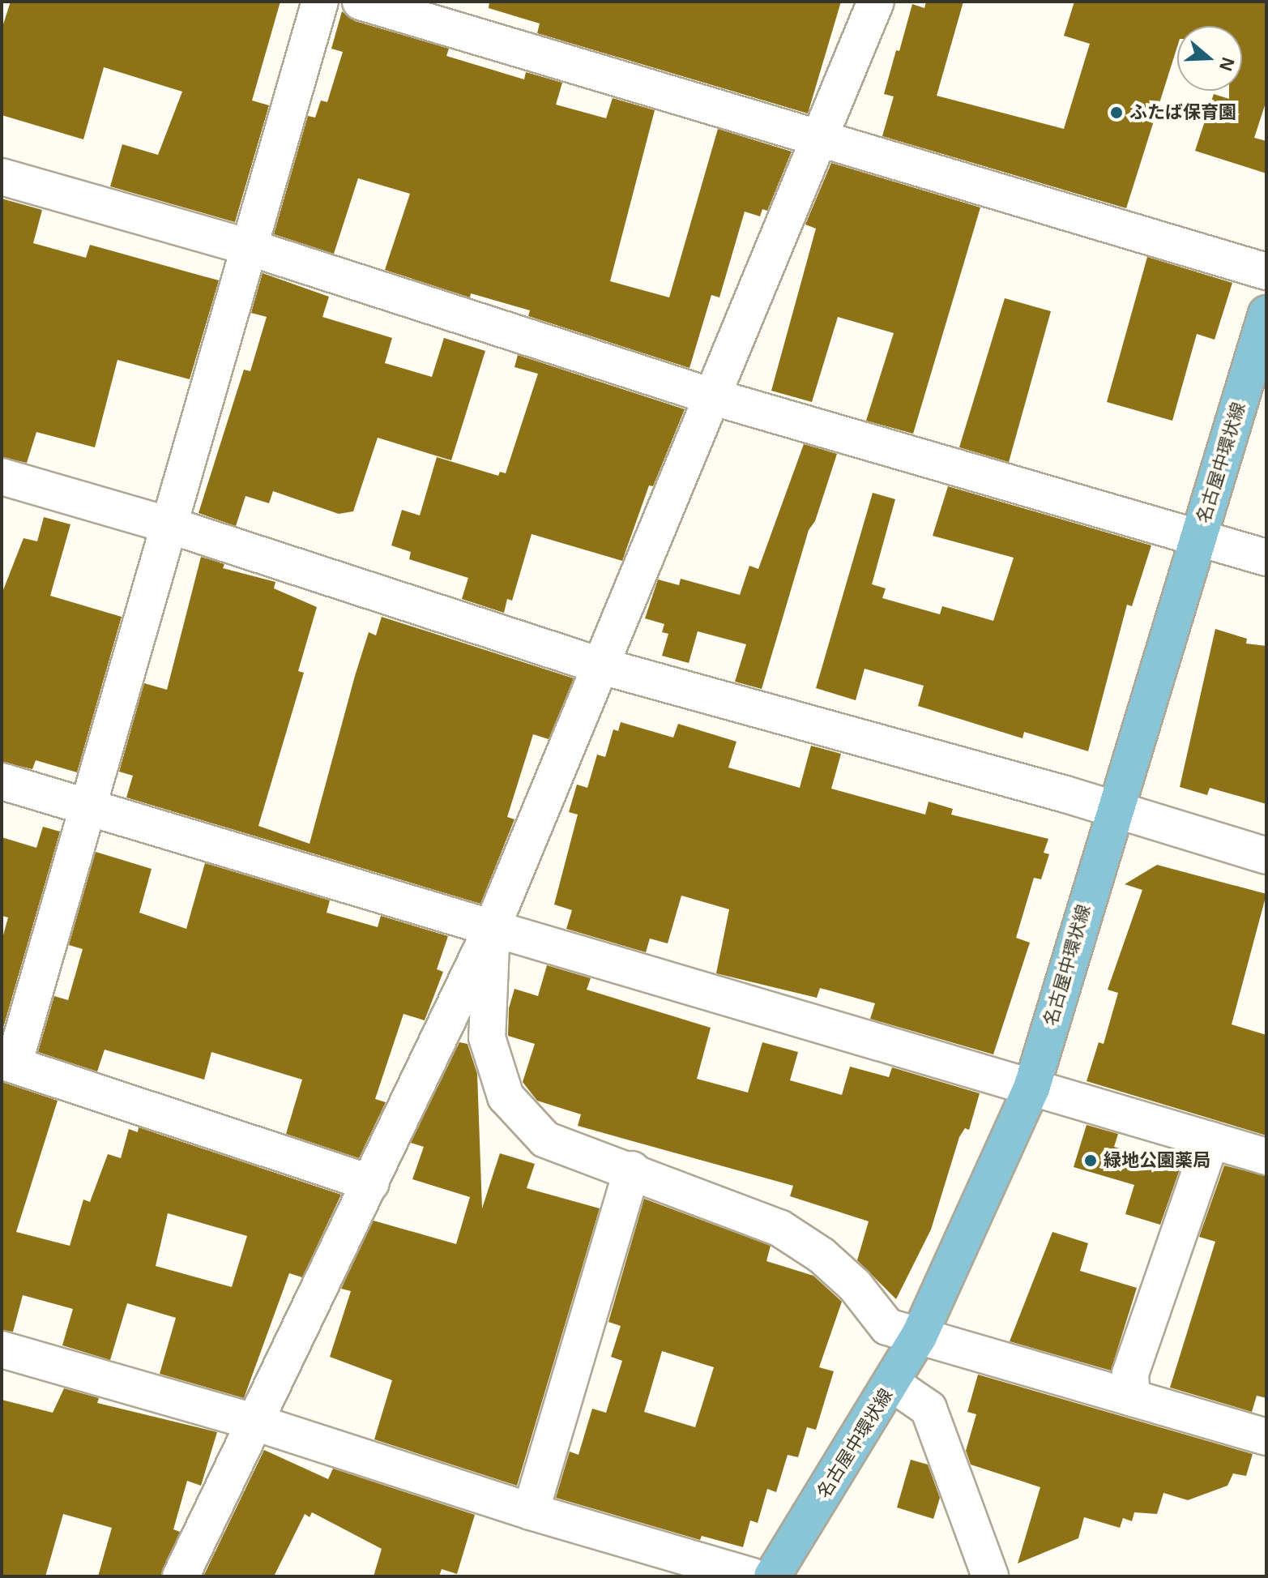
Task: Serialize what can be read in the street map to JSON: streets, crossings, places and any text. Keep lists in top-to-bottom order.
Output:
{
  "streets": {
    "main road": ["名古屋中環状線"]
  },
  "places": ["ふたば保育園", "緑地公園薬局"],
  "north": "right"
}
